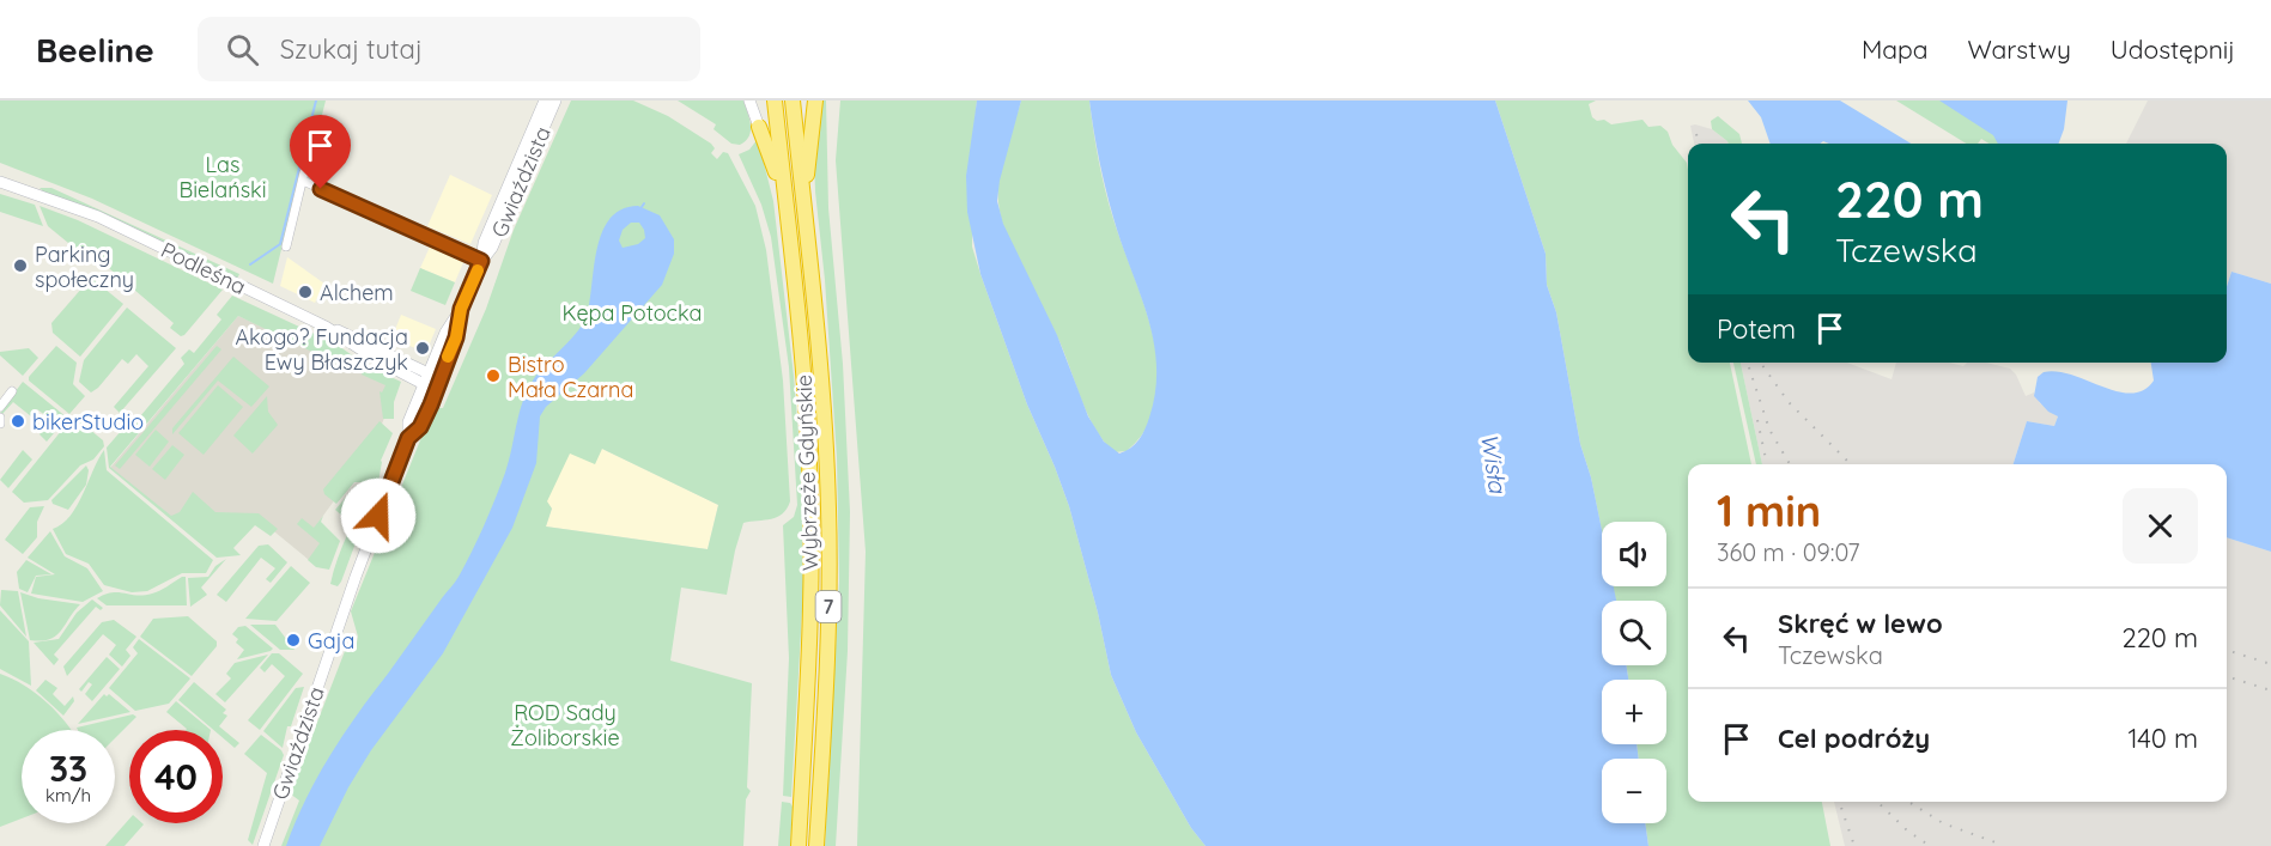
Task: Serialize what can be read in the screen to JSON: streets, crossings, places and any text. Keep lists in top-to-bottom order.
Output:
{
  "streets": {
    "highway": ["Wybrzeże Gdyńskie", "7"],
    "street": ["Gwiaździsta", "Podleśna"]
  },
  "crossings": [
    ["Gwiaździsta", "Podleśna"]
  ],
  "water": ["Wisła"],
  "parks": ["Las Bielański", "Kępa Potocka", "ROD Sady Żoliborskie"],
  "places": [
    "Parking społeczny",
    "Alchem",
    "Akogo? Fundacja Ewy Błaszczyk",
    "Bistro Mała Czarna",
    "bikerStudio",
    "Gaja"
  ],
  "page": {
    "header": "Beeline",
    "search": "Szukaj tutaj",
    "nav": ["Mapa", "Warstwy", "Udostępnij"],
    "turn": ["220 m", "Tczewska"],
    "then": "Potem",
    "heading": ["1 min", "360 m · 09:07"],
    "map_buttons": ["+", "−"],
    "list": [
      {
        "name": "Skręć w lewo",
        "note": "Tczewska",
        "value": "220 m"
      },
      {
        "name": "Cel podróży",
        "value": "140 m"
      }
    ],
    "speed": "33 km/h",
    "limit": "40"
  }
}
